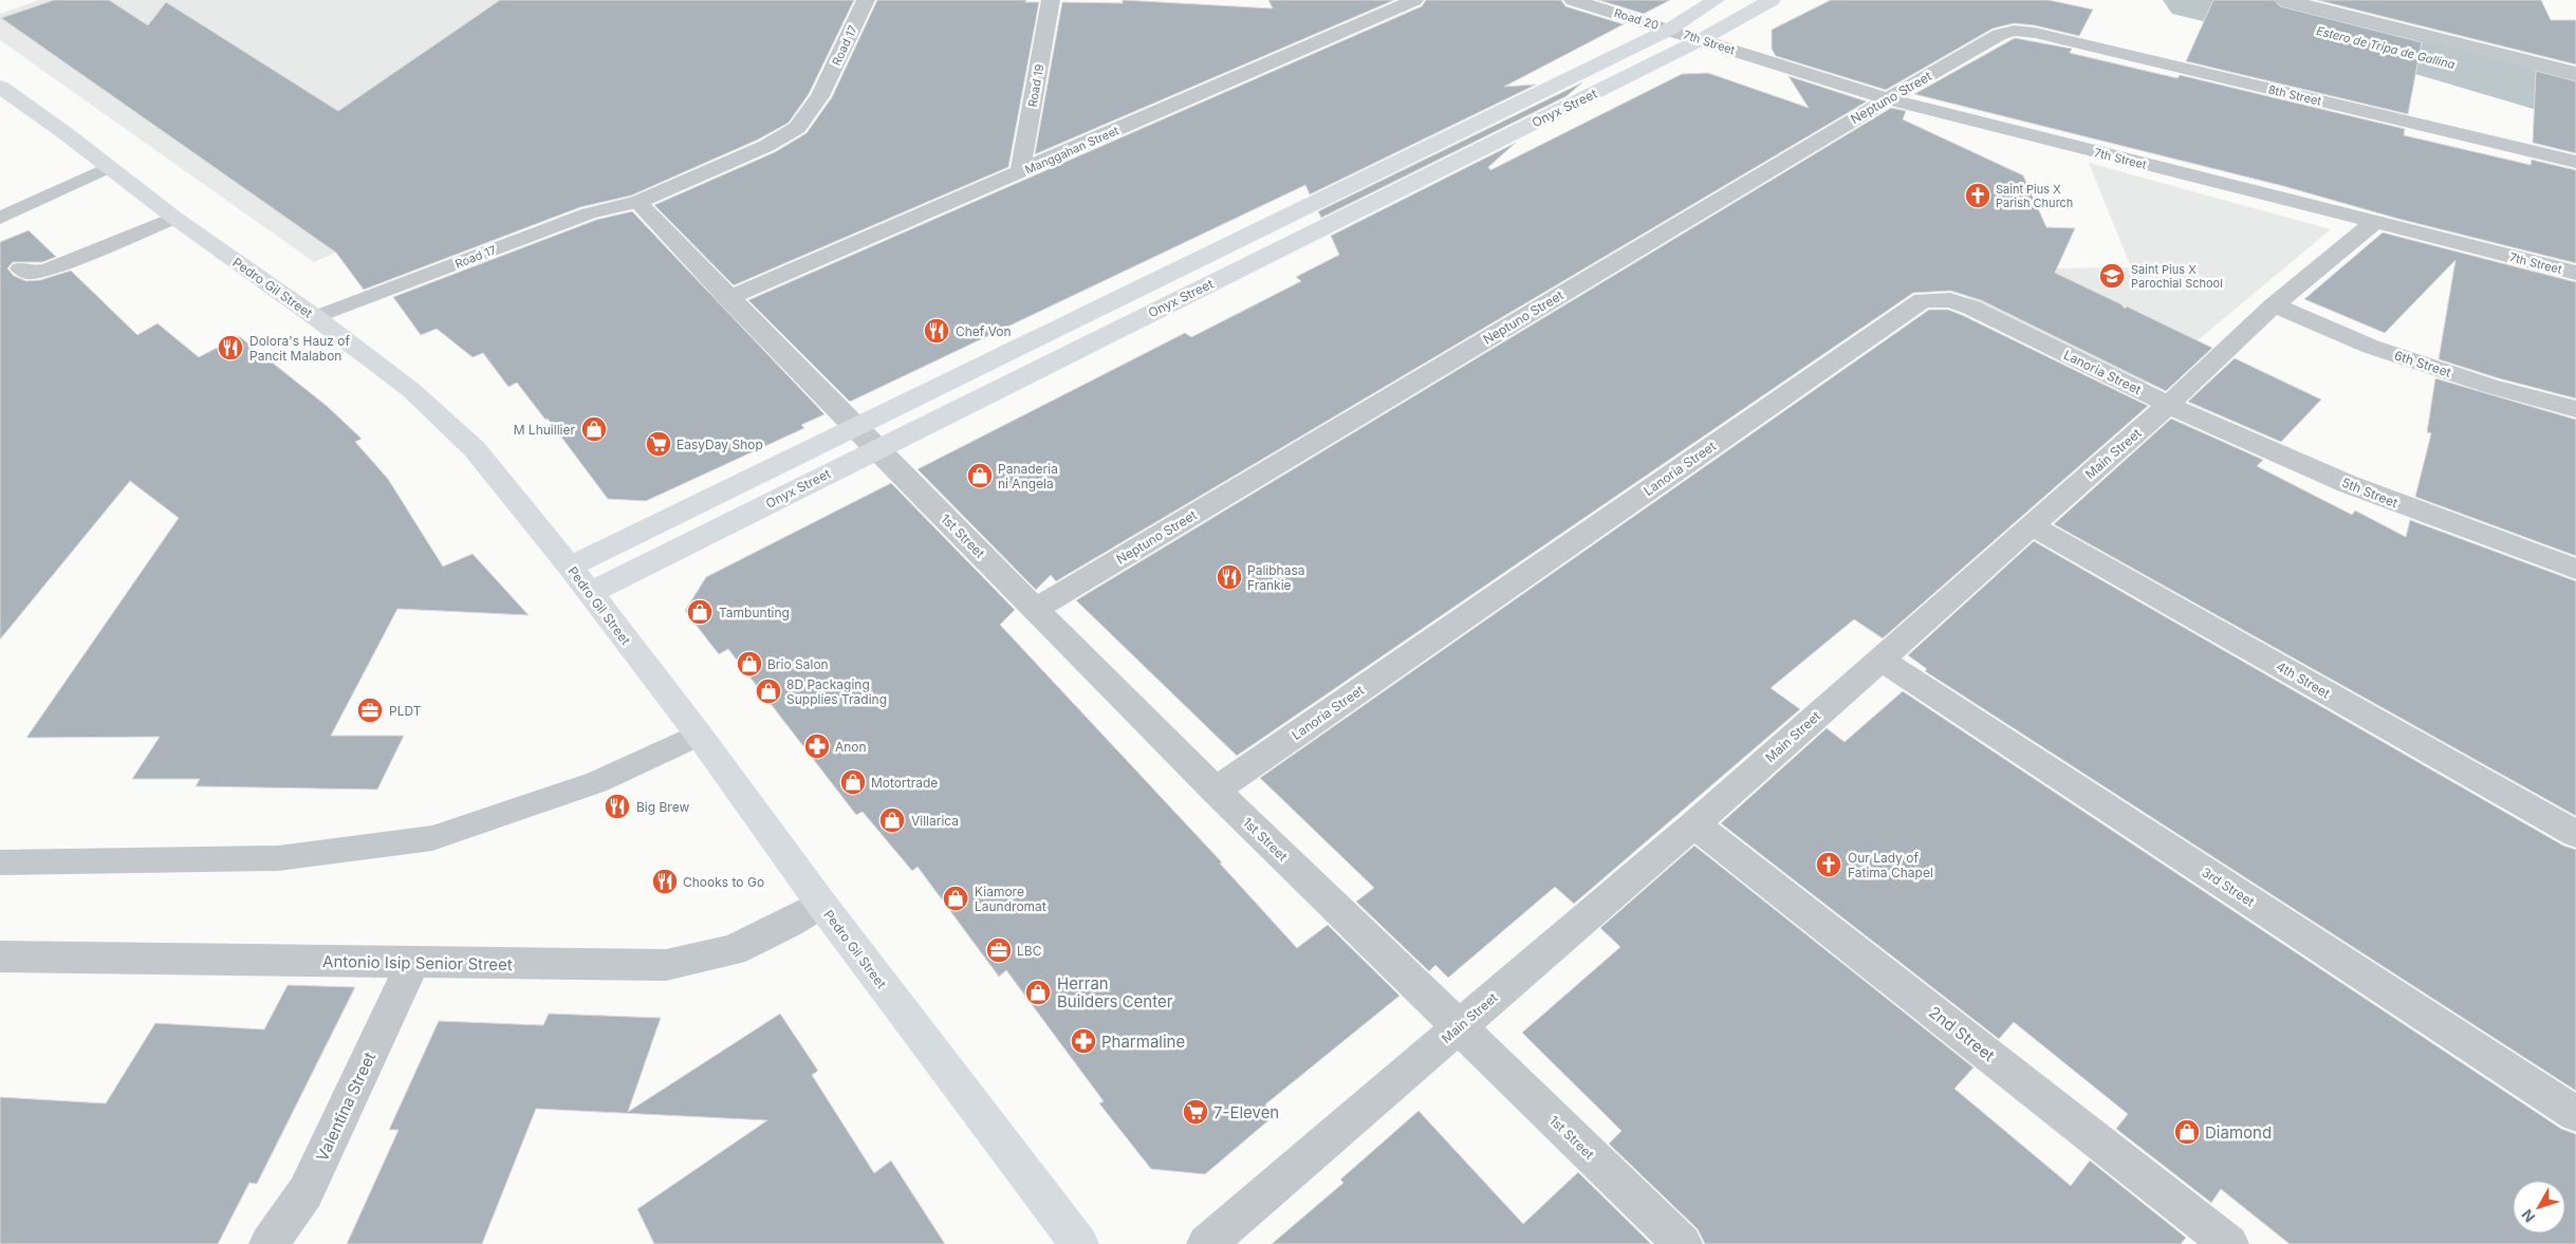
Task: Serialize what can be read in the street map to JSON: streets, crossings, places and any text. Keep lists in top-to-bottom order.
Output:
{
  "streets": {
    "main road": ["Onyx Street", "Pedro Gil Street"],
    "street": [
      "Road 20",
      "7th Street",
      "Road 17",
      "Road 19",
      "8th Street",
      "Neptuno Street",
      "Manggahan Street",
      "6th Street",
      "Lanoria Street",
      "Main Street",
      "5th Street",
      "1st Street",
      "4th Street",
      "3rd Street",
      "Antonio Isip Senior Street",
      "2nd Street",
      "Valentina Street"
    ]
  },
  "crossings": [
    ["Road 20", "7th Street"],
    ["Road 20", "Onyx Street"],
    ["7th Street", "Neptuno Street"],
    ["7th Street", "Onyx Street"],
    ["7th Street", "Main Street"],
    ["Road 17", "Pedro Gil Street"],
    ["Road 19", "Manggahan Street"],
    ["8th Street", "Neptuno Street"],
    ["Neptuno Street", "1st Street"],
    ["Onyx Street", "Pedro Gil Street"],
    ["Onyx Street", "1st Street"],
    ["Pedro Gil Street", "Antonio Isip Senior Street"],
    ["6th Street", "Main Street"],
    ["Lanoria Street", "Main Street"],
    ["Lanoria Street", "5th Street"],
    ["Lanoria Street", "1st Street"],
    ["Main Street", "5th Street"],
    ["Main Street", "1st Street"],
    ["Main Street", "4th Street"],
    ["Main Street", "3rd Street"],
    ["Main Street", "2nd Street"],
    ["Antonio Isip Senior Street", "Valentina Street"]
  ],
  "water": ["Estero de Tripa de Gallina"],
  "places": {
    "church": ["Saint Pius X Parish Church", "Our Lady of Fatima Chapel"],
    "school or university": ["Saint Pius X Parochial School"],
    "restaurant": [
      "Chef Von",
      "Dolora's Hauz of Pancit Malabon",
      "Palibhasa Frankie",
      "Big Brew",
      "Chooks to Go"
    ],
    "shop": [
      "M Lhuillier",
      "Panaderia ni Angela",
      "Tambunting",
      "Brio Salon",
      "8D Packaging Supplies Trading",
      "Motortrade",
      "Villarica",
      "Kiamore Laundromat",
      "Herran Builders Center",
      "Diamond"
    ],
    "supermarket": ["EasyDay Shop", "7-Eleven"],
    "office": ["PLDT", "LBC"],
    "pharmacy": ["Anon", "Pharmaline"]
  },
  "north": "bottom left"
}
